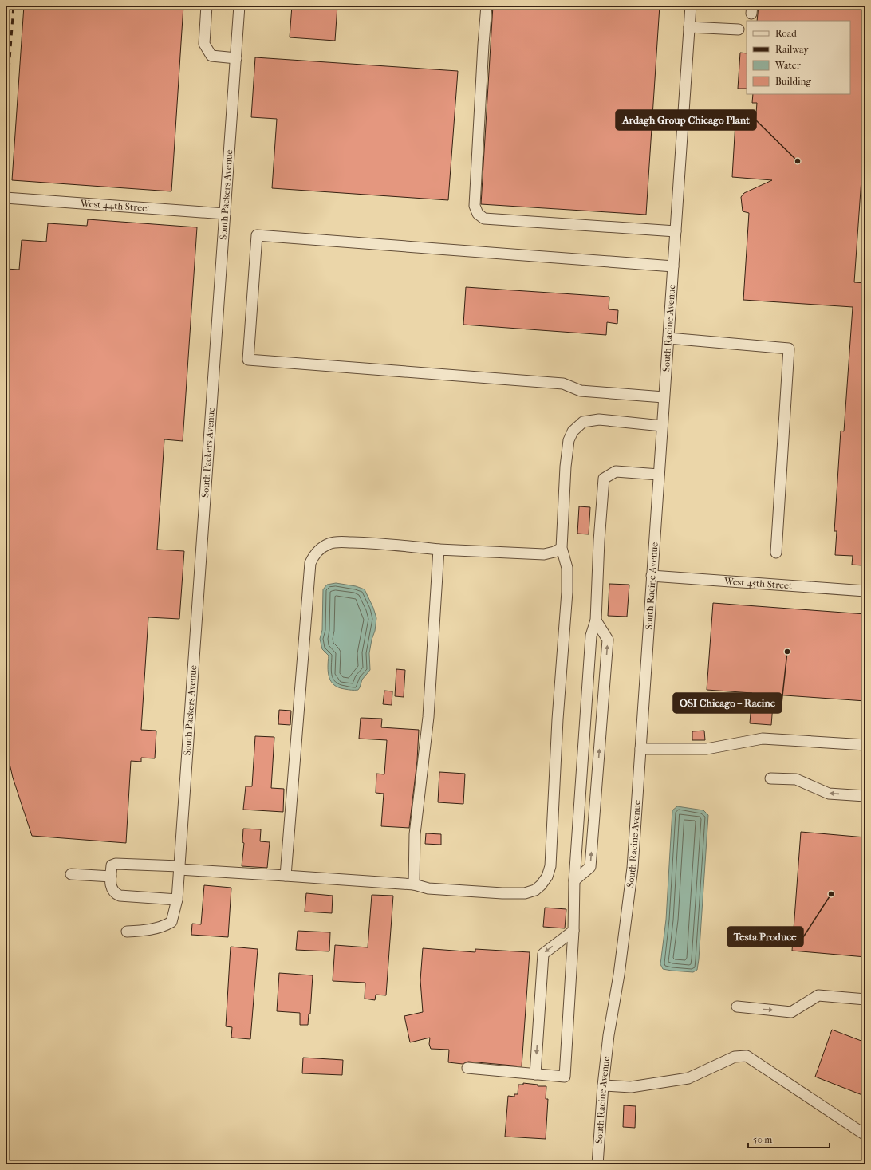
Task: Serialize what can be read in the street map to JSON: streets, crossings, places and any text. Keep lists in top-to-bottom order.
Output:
{
  "streets": {
    "street": [
      "South Packers Avenue",
      "West 44th Street",
      "South Racine Avenue",
      "West 45th Street"
    ]
  },
  "crossings": [
    ["South Packers Avenue", "West 44th Street"],
    ["South Racine Avenue", "West 45th Street"]
  ],
  "places": ["Ardagh Group Chicago Plant", "OSI Chicago – Racine", "Testa Produce"],
  "legend": [
    "Road",
    "Railway",
    "Water",
    "Building"
  ],
  "scale_bar": "50 m"
}
